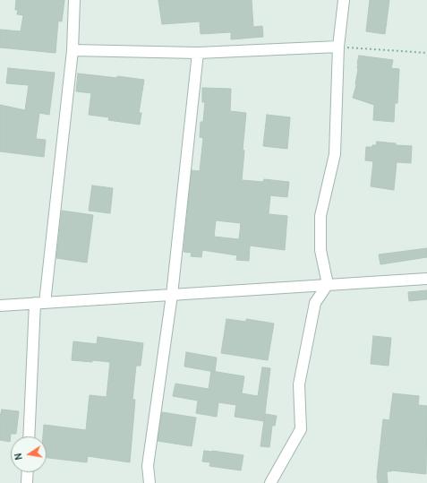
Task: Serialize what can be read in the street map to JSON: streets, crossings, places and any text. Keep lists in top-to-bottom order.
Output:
{
  "north": "left"
}
